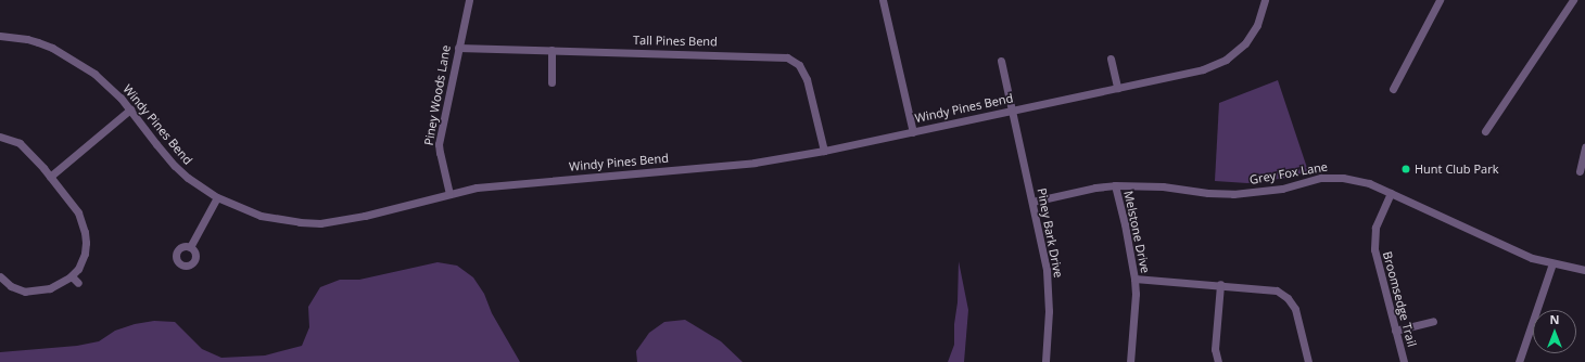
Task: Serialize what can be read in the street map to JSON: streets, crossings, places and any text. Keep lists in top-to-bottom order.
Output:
{
  "streets": {
    "street": [
      "Tall Pines Bend",
      "Piney Woods Lane",
      "Windy Pines Bend",
      "Grey Fox Lane",
      "Melstone Drive",
      "Piney Bark Drive",
      "Broomsedge Trail"
    ]
  },
  "crossings": [
    ["Tall Pines Bend", "Piney Woods Lane"],
    ["Tall Pines Bend", "Windy Pines Bend"],
    ["Piney Woods Lane", "Windy Pines Bend"],
    ["Windy Pines Bend", "Piney Bark Drive"],
    ["Grey Fox Lane", "Melstone Drive"],
    ["Grey Fox Lane", "Piney Bark Drive"],
    ["Grey Fox Lane", "Broomsedge Trail"]
  ],
  "places": ["Hunt Club Park"],
  "north": "top"
}
